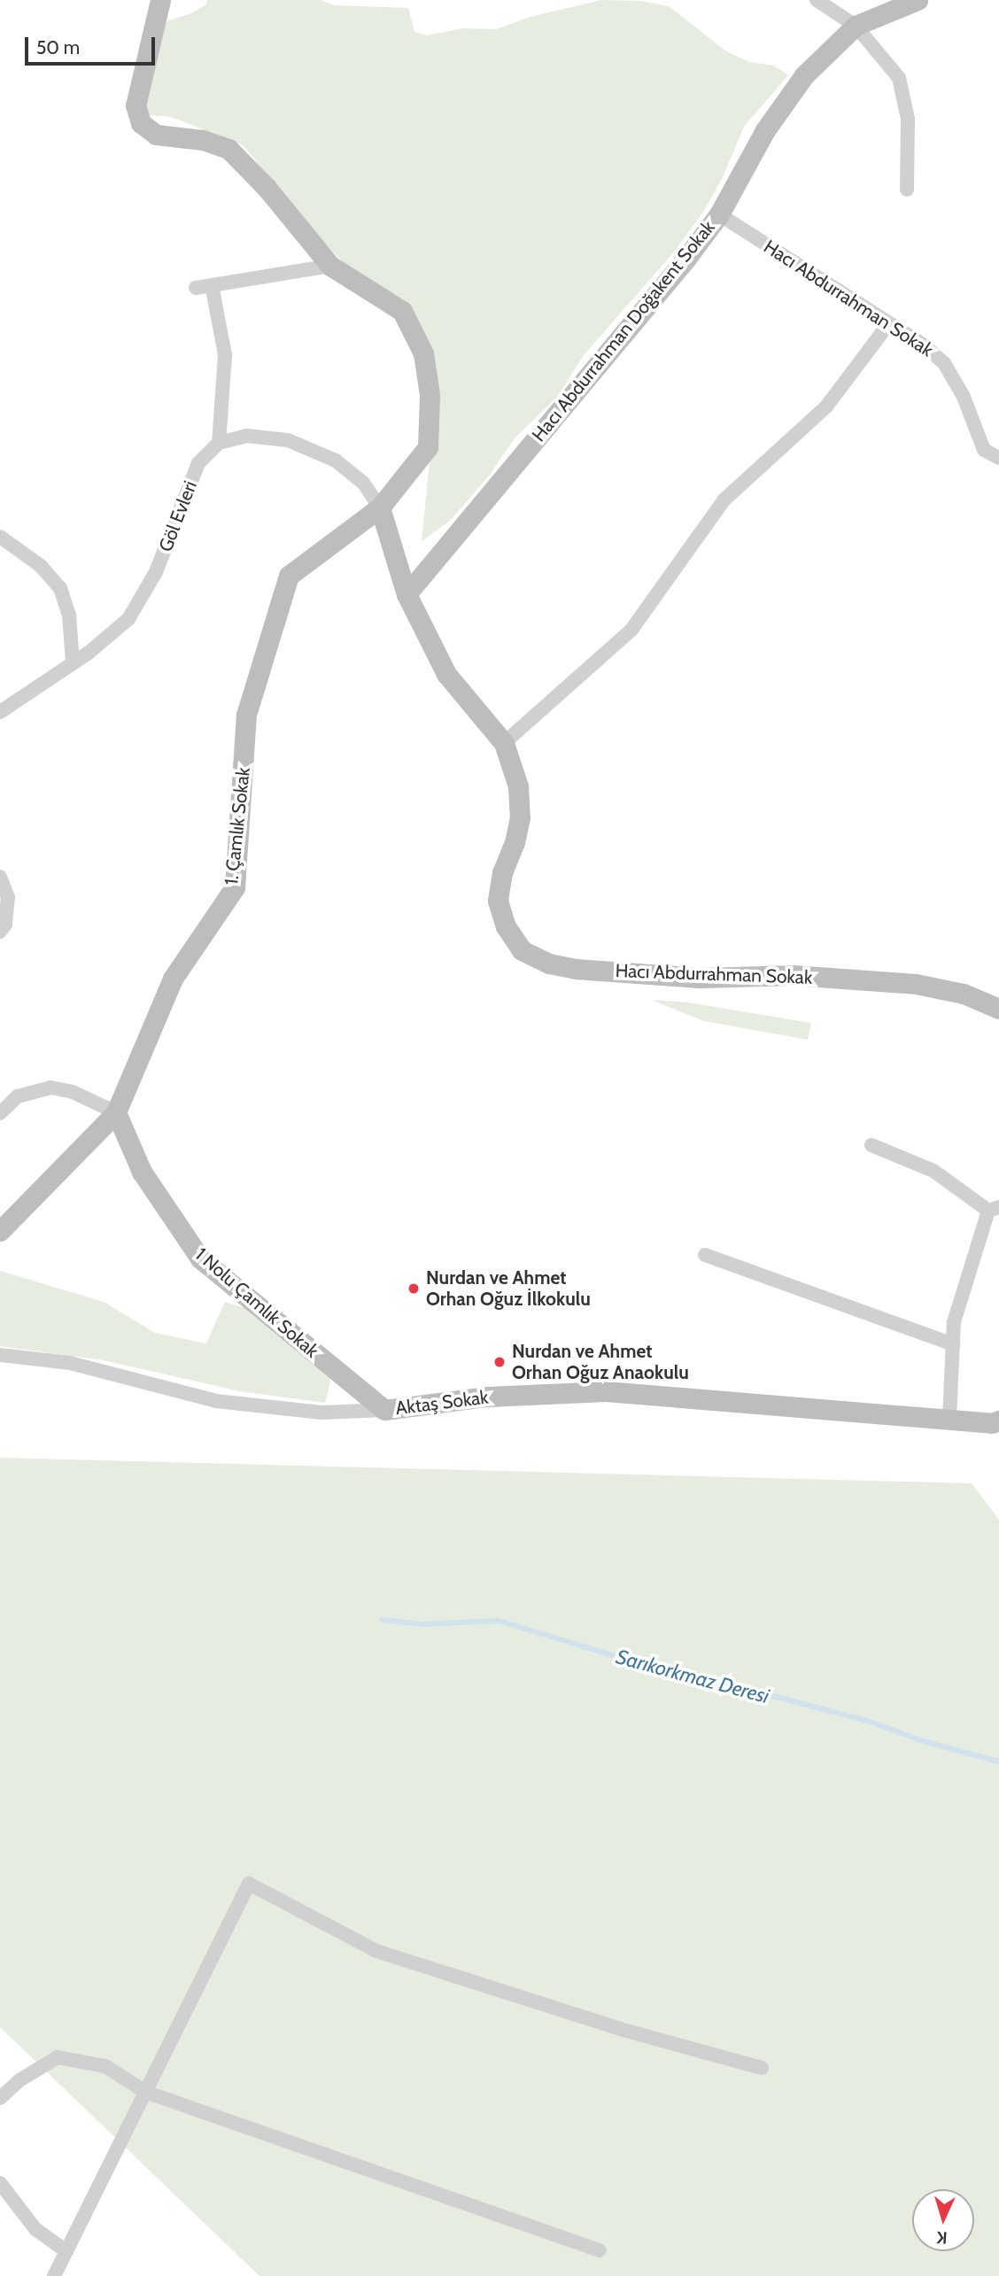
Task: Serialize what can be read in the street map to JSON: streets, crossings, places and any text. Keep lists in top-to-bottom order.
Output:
{
  "streets": {
    "street": [
      "Hacı Abdurrahman Sokak",
      "Hacı Abdurrahman Doğakent Sokak",
      "Göl Evleri",
      "1. Çamlık Sokak",
      "1 Nolu Çamlık Sokak",
      "Aktaş Sokak"
    ]
  },
  "crossings": [
    ["Hacı Abdurrahman Sokak", "Hacı Abdurrahman Doğakent Sokak"],
    ["Hacı Abdurrahman Sokak", "1. Çamlık Sokak"],
    ["1. Çamlık Sokak", "1 Nolu Çamlık Sokak"],
    ["1 Nolu Çamlık Sokak", "Aktaş Sokak"]
  ],
  "water": ["Sarıkorkmaz Deresi"],
  "places": ["Nurdan ve Ahmet Orhan Oğuz İlkokulu", "Nurdan ve Ahmet Orhan Oğuz Anaokulu"],
  "scale_bar": "50 m",
  "north": "bottom"
}
